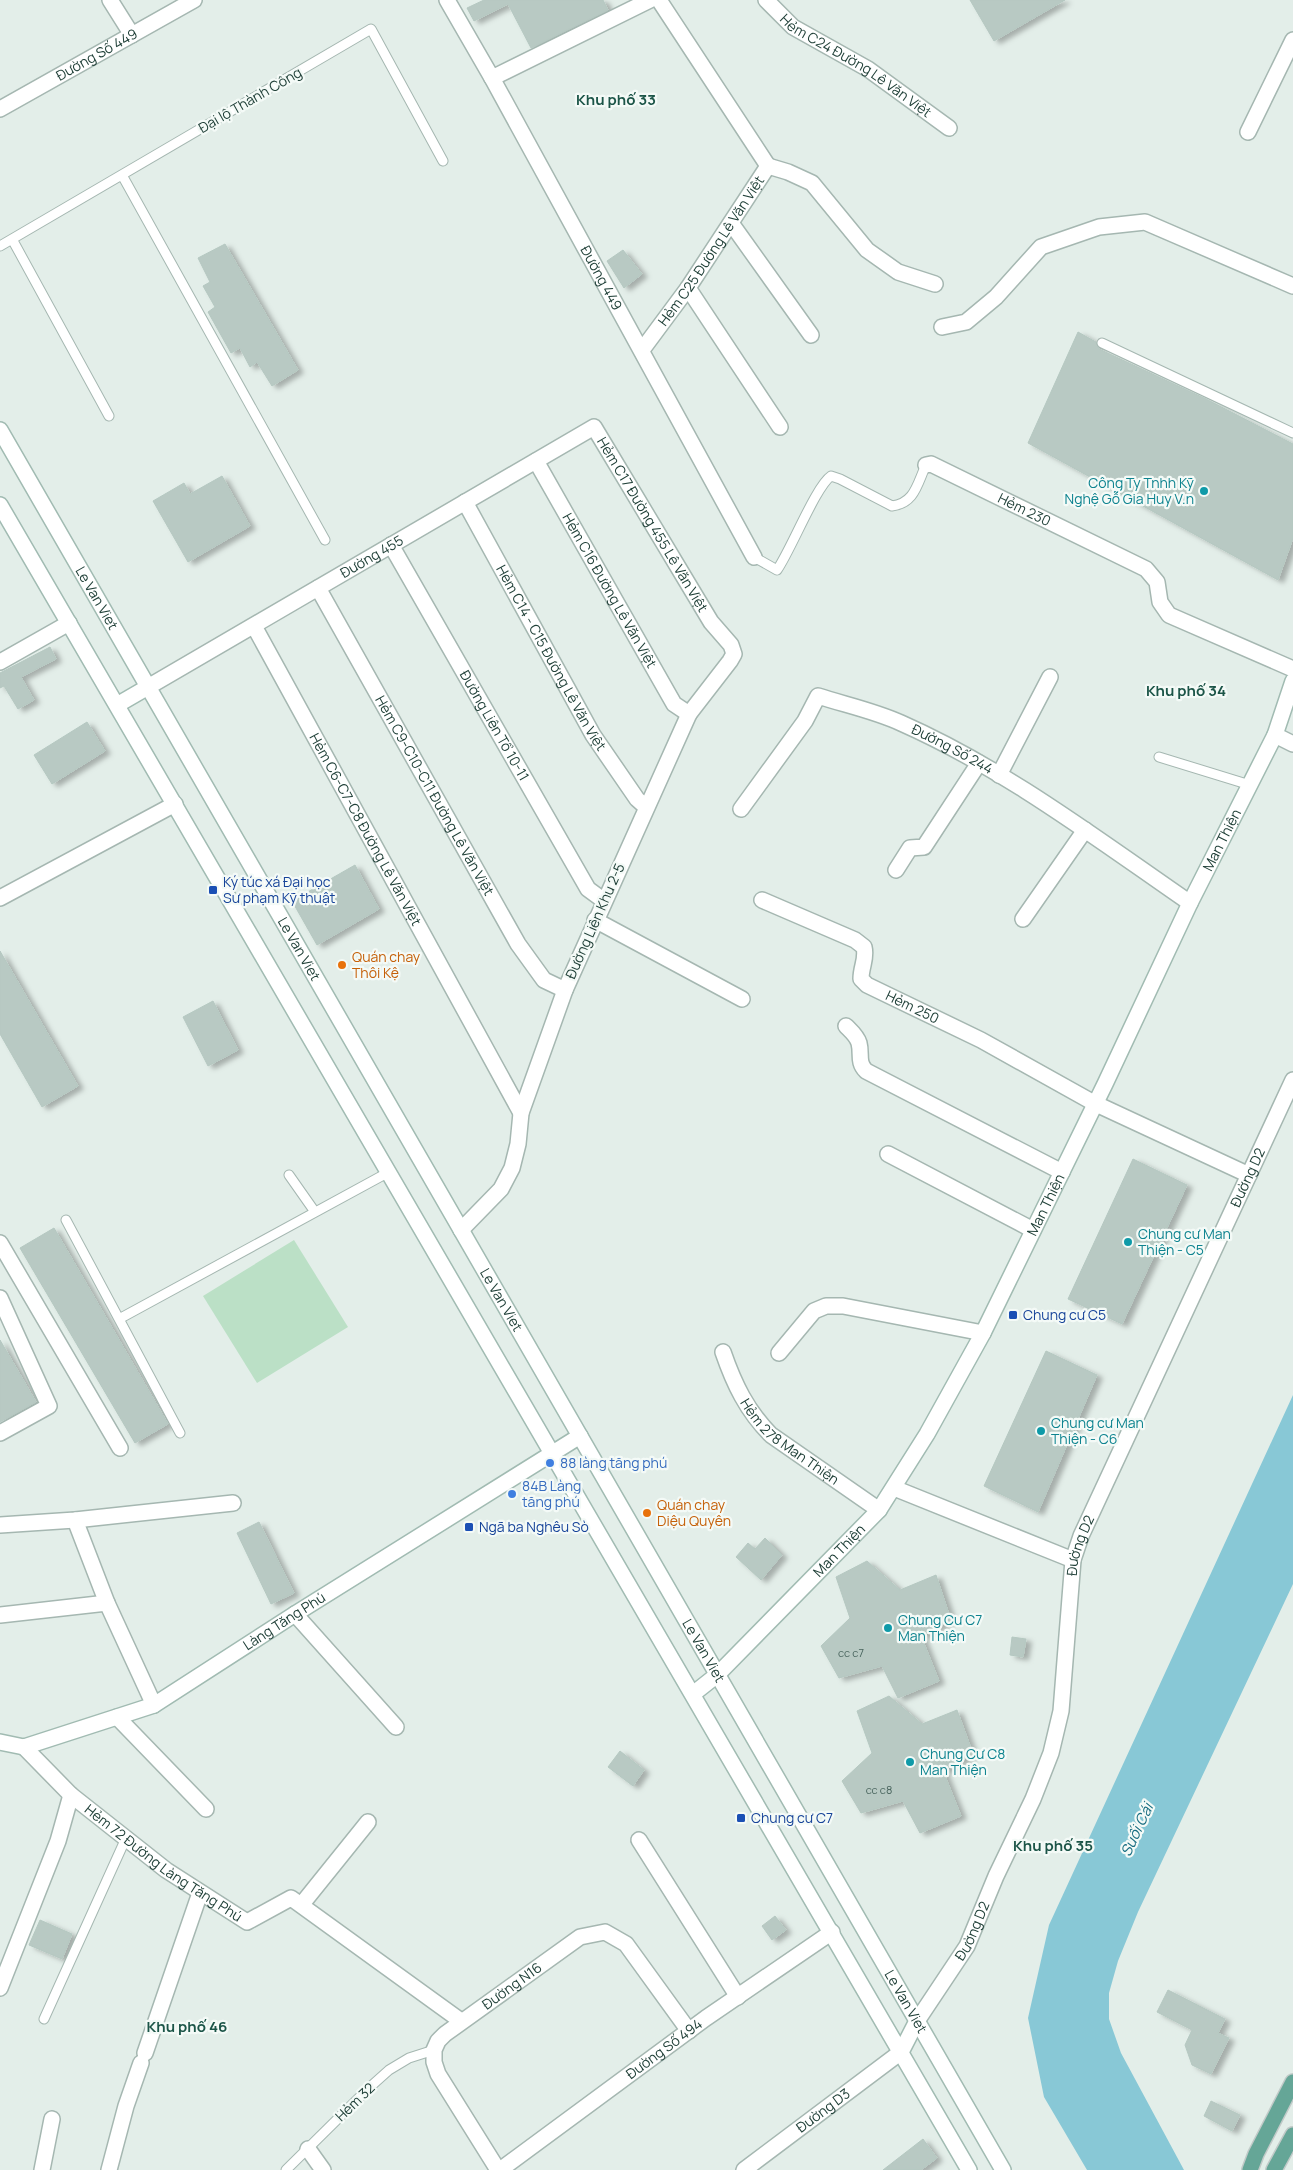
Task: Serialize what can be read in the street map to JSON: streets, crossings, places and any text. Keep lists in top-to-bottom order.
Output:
{
  "streets": {
    "street": [
      "Đường Số 449",
      "Hẻm C24 Đường Lê Văn Việt",
      "Hẻm C25 Đường Lê Văn Việt",
      "Đường 449",
      "Hẻm 230",
      "Hẻm C17 Đường 455 Lê Văn Việt",
      "Đường 455",
      "Hẻm C16 Đường Lê Văn Việt",
      "Le Van Viet",
      "Hẻm C14 - C15 Đường Lê Văn Việt",
      "Đường Liên Tổ 10-11",
      "Đường Số 244",
      "Hẻm C9-C10-C11 Đường Lê Văn Việt",
      "Hẻm C6-C7-C8 Đường Lê Văn Việt",
      "Man Thiện",
      "Đường Liên Khu 2-5",
      "Hẻm 250",
      "Đường D2",
      "Hẻm 278 Man Thiện",
      "Làng Tăng Phú",
      "Hẻm 72 Đường Làng Tăng Phú",
      "Đường N16",
      "Đường Số 494",
      "Đường D3"
    ],
    "lane": ["Đại lộ Thành Công", "Hẻm 32"]
  },
  "crossings": [
    ["Hẻm C25 Đường Lê Văn Việt", "Đường 449"],
    ["Đường 449", "Hẻm 230"],
    ["Hẻm C17 Đường 455 Lê Văn Việt", "Đường 455"],
    ["Hẻm C17 Đường 455 Lê Văn Việt", "Đường Liên Khu 2-5"],
    ["Đường 455", "Hẻm C16 Đường Lê Văn Việt"],
    ["Đường 455", "Le Van Viet"],
    ["Đường 455", "Hẻm C14 - C15 Đường Lê Văn Việt"],
    ["Đường 455", "Đường Liên Tổ 10-11"],
    ["Đường 455", "Hẻm C9-C10-C11 Đường Lê Văn Việt"],
    ["Đường 455", "Hẻm C6-C7-C8 Đường Lê Văn Việt"],
    ["Hẻm C16 Đường Lê Văn Việt", "Đường Liên Khu 2-5"],
    ["Le Van Viet", "Man Thiện"],
    ["Le Van Viet", "Đường Liên Khu 2-5"],
    ["Le Van Viet", "Đường D2"],
    ["Le Van Viet", "Làng Tăng Phú"],
    ["Le Van Viet", "Đường Số 494"],
    ["Le Van Viet", "Đường D3"],
    ["Hẻm C14 - C15 Đường Lê Văn Việt", "Đường Liên Khu 2-5"],
    ["Đường Liên Tổ 10-11", "Đường Liên Khu 2-5"],
    ["Đường Số 244", "Man Thiện"],
    ["Hẻm C9-C10-C11 Đường Lê Văn Việt", "Đường Liên Khu 2-5"],
    ["Hẻm C6-C7-C8 Đường Lê Văn Việt", "Đường Liên Khu 2-5"],
    ["Man Thiện", "Hẻm 250"],
    ["Man Thiện", "Hẻm 278 Man Thiện"],
    ["Đường D2", "Đường D3"],
    ["Làng Tăng Phú", "Hẻm 72 Đường Làng Tăng Phú"],
    ["Đường N16", "Đường Số 494"],
    ["Đường N16", "Hẻm 32"]
  ],
  "districts": [
    "Khu phố 33",
    "Khu phố 34",
    "Khu phố 35",
    "Khu phố 46"
  ],
  "water": ["Suối Cái"],
  "places": {
    "other": [
      "Công Ty Tnhh Kỹ Nghệ Gỗ Gia Huy V.n",
      "Quán chay Thôi Kệ",
      "Chung cư Man Thiện - C5",
      "Chung cư Man Thiện - C6",
      "88 làng tăng phú",
      "84B Làng tăng phú",
      "Quán chay Diệu Quyên",
      "Chung Cư C7 Man Thiện",
      "Chung Cư C8 Man Thiện"
    ],
    "transit": [
      "Ký túc xá Đại học Sư phạm Kỹ thuật",
      "Chung cư C5",
      "Ngã ba Nghêu Sò",
      "Chung cư C7"
    ]
  },
  "house_numbers": ["cc c7", "cc c8"]
}
